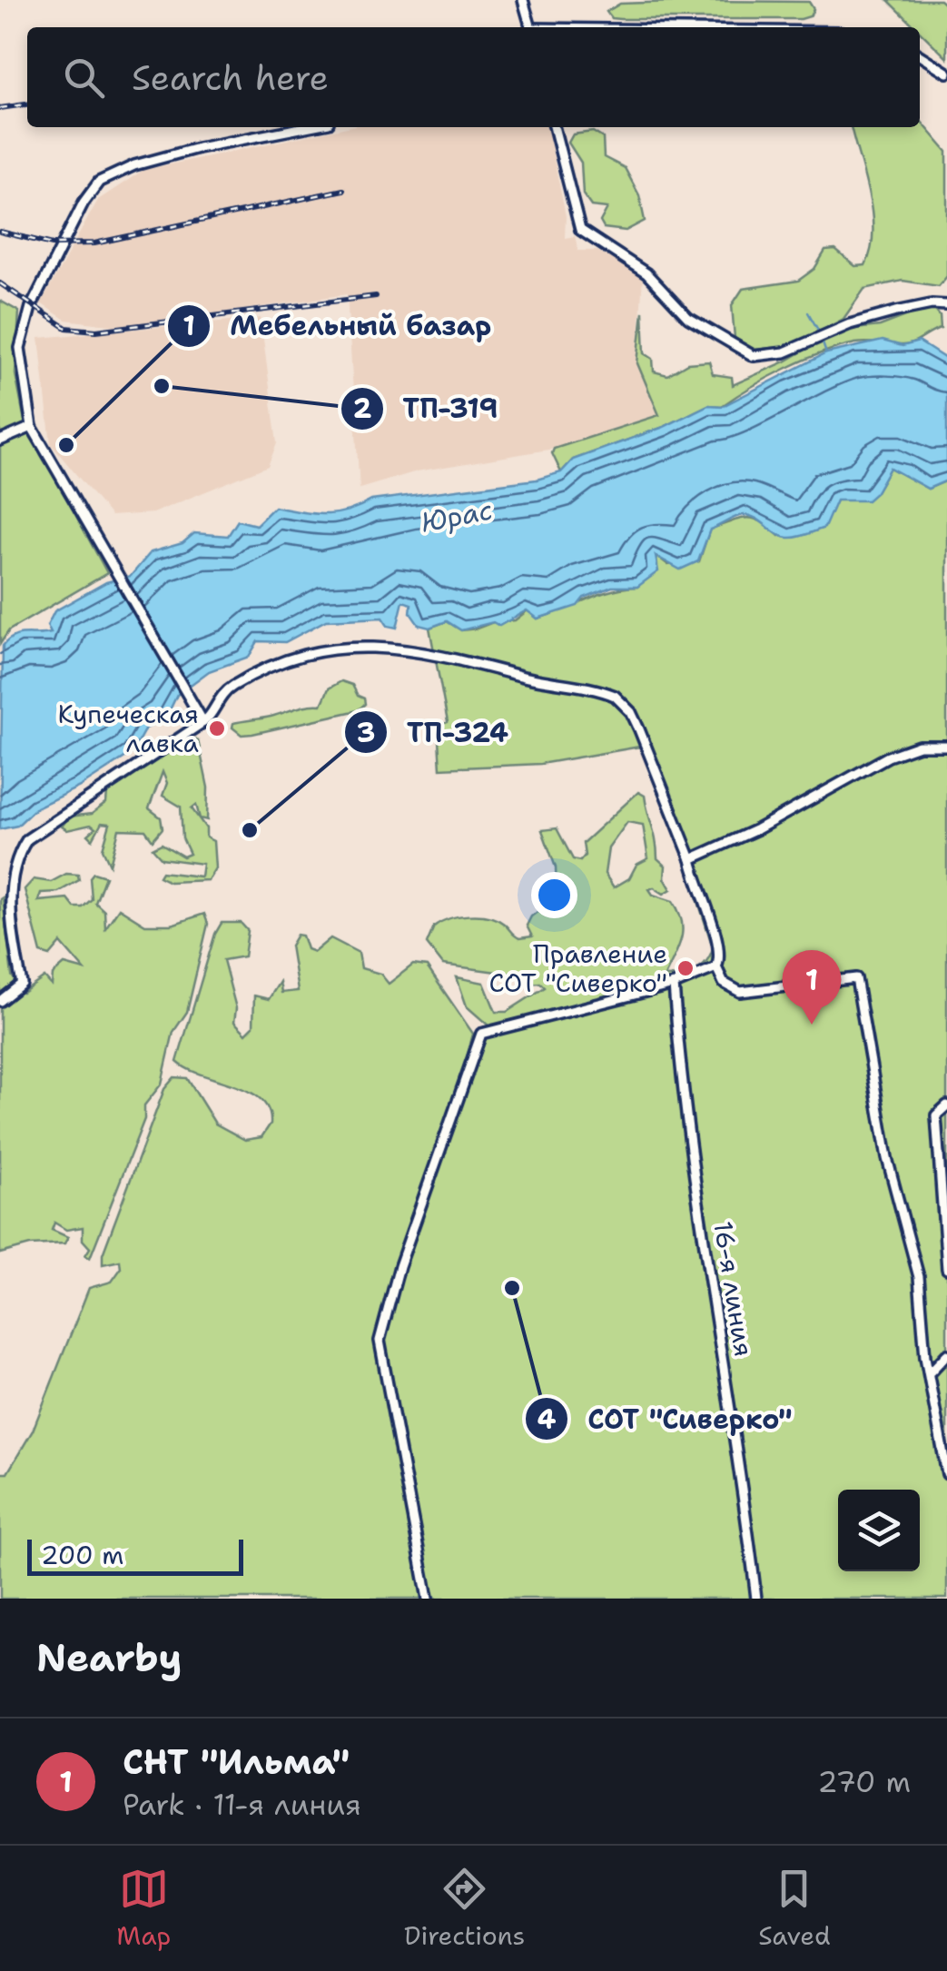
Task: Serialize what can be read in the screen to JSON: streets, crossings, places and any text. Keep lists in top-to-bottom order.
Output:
{
  "streets": {
    "street": ["16-я линия"]
  },
  "water": ["Юрас"],
  "places": [
    "ТП-319",
    "Мебельный базар",
    "Купеческая лавка",
    "ТП-324",
    "Правление СОТ \"Сиверко\"",
    "СОТ \"Сиверко\""
  ],
  "scale_bar": "200 m",
  "page": {
    "search": "Search here",
    "pins": "1",
    "scale": "200 m",
    "heading": "Nearby",
    "list": [
      {
        "mark": "1",
        "name": "СНТ \"Ильма\"",
        "note": "Park · 11-я линия",
        "value": "270 m"
      }
    ],
    "nav": ["Map", "Directions", "Saved"]
  }
}
